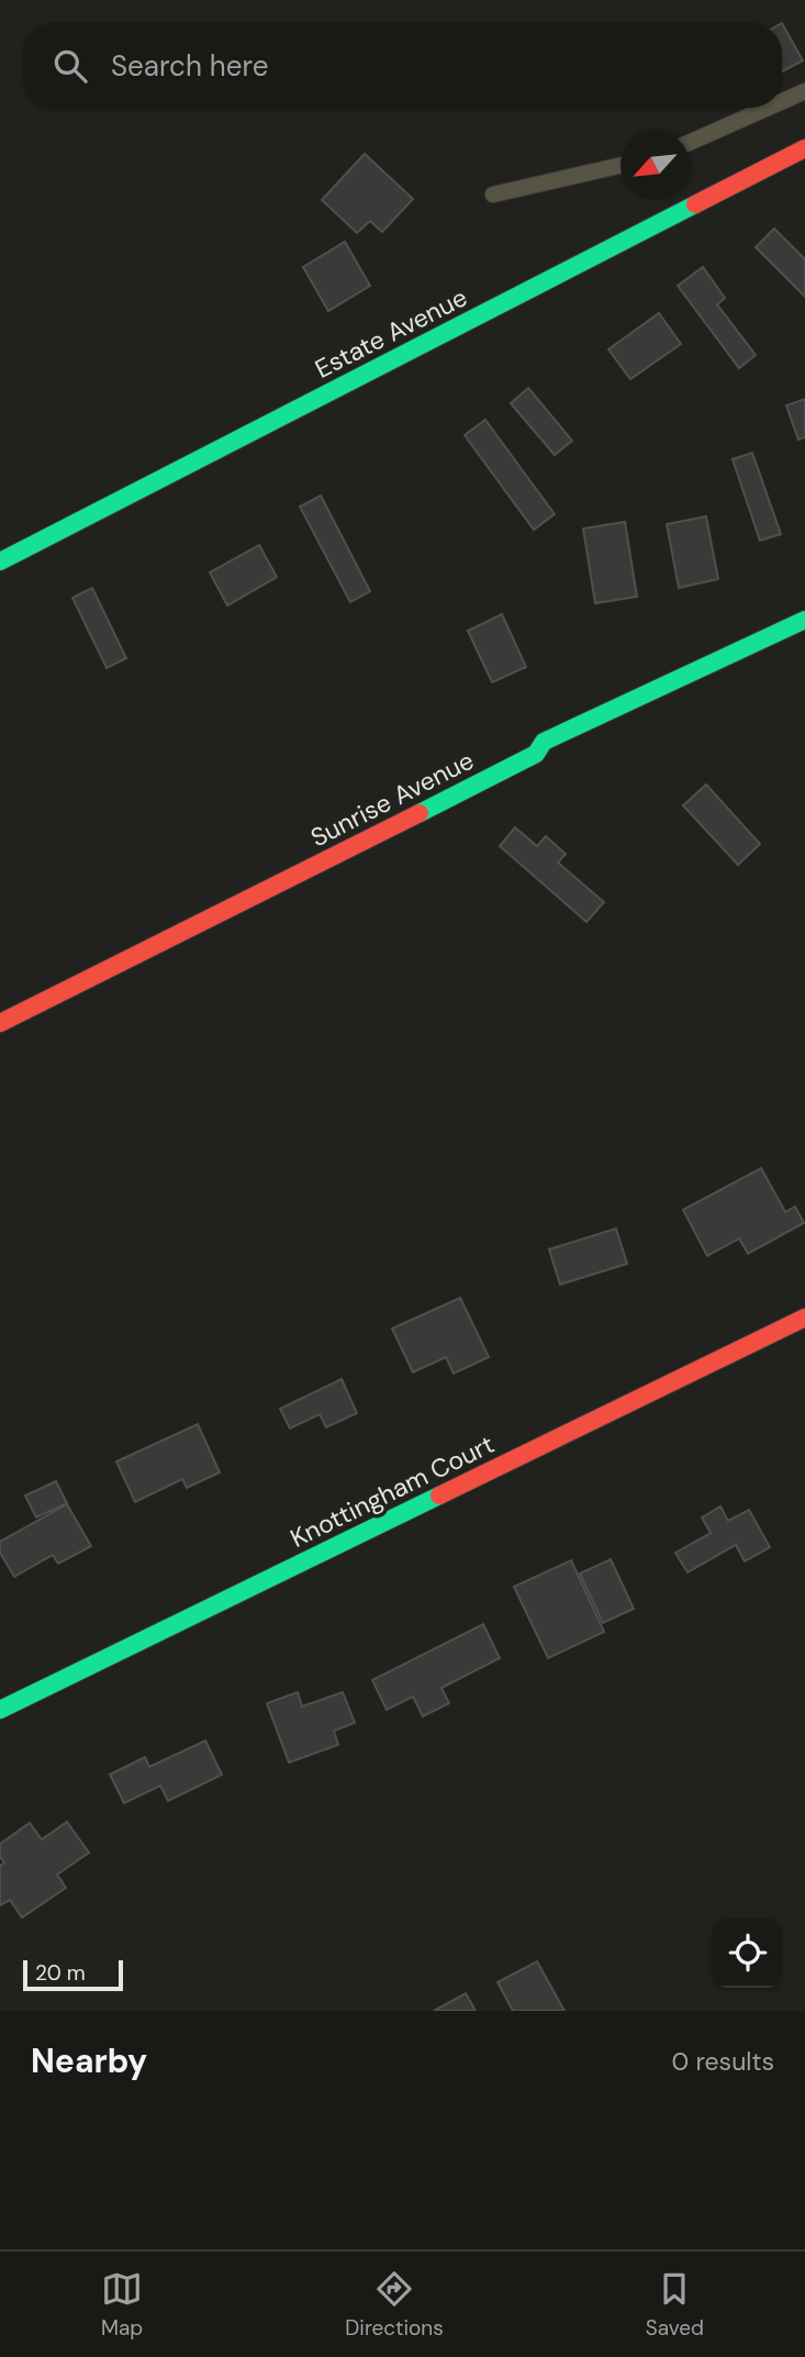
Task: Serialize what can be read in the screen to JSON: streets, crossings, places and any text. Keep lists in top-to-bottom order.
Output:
{
  "streets": {
    "street": ["Estate Avenue", "Sunrise Avenue", "Knottingham Court"]
  },
  "scale_bar": "20 m",
  "north": "bottom left",
  "page": {
    "search": "Search here",
    "scale": "20 m",
    "heading": ["Nearby", "0 results"],
    "nav": ["Map", "Directions", "Saved"]
  }
}
